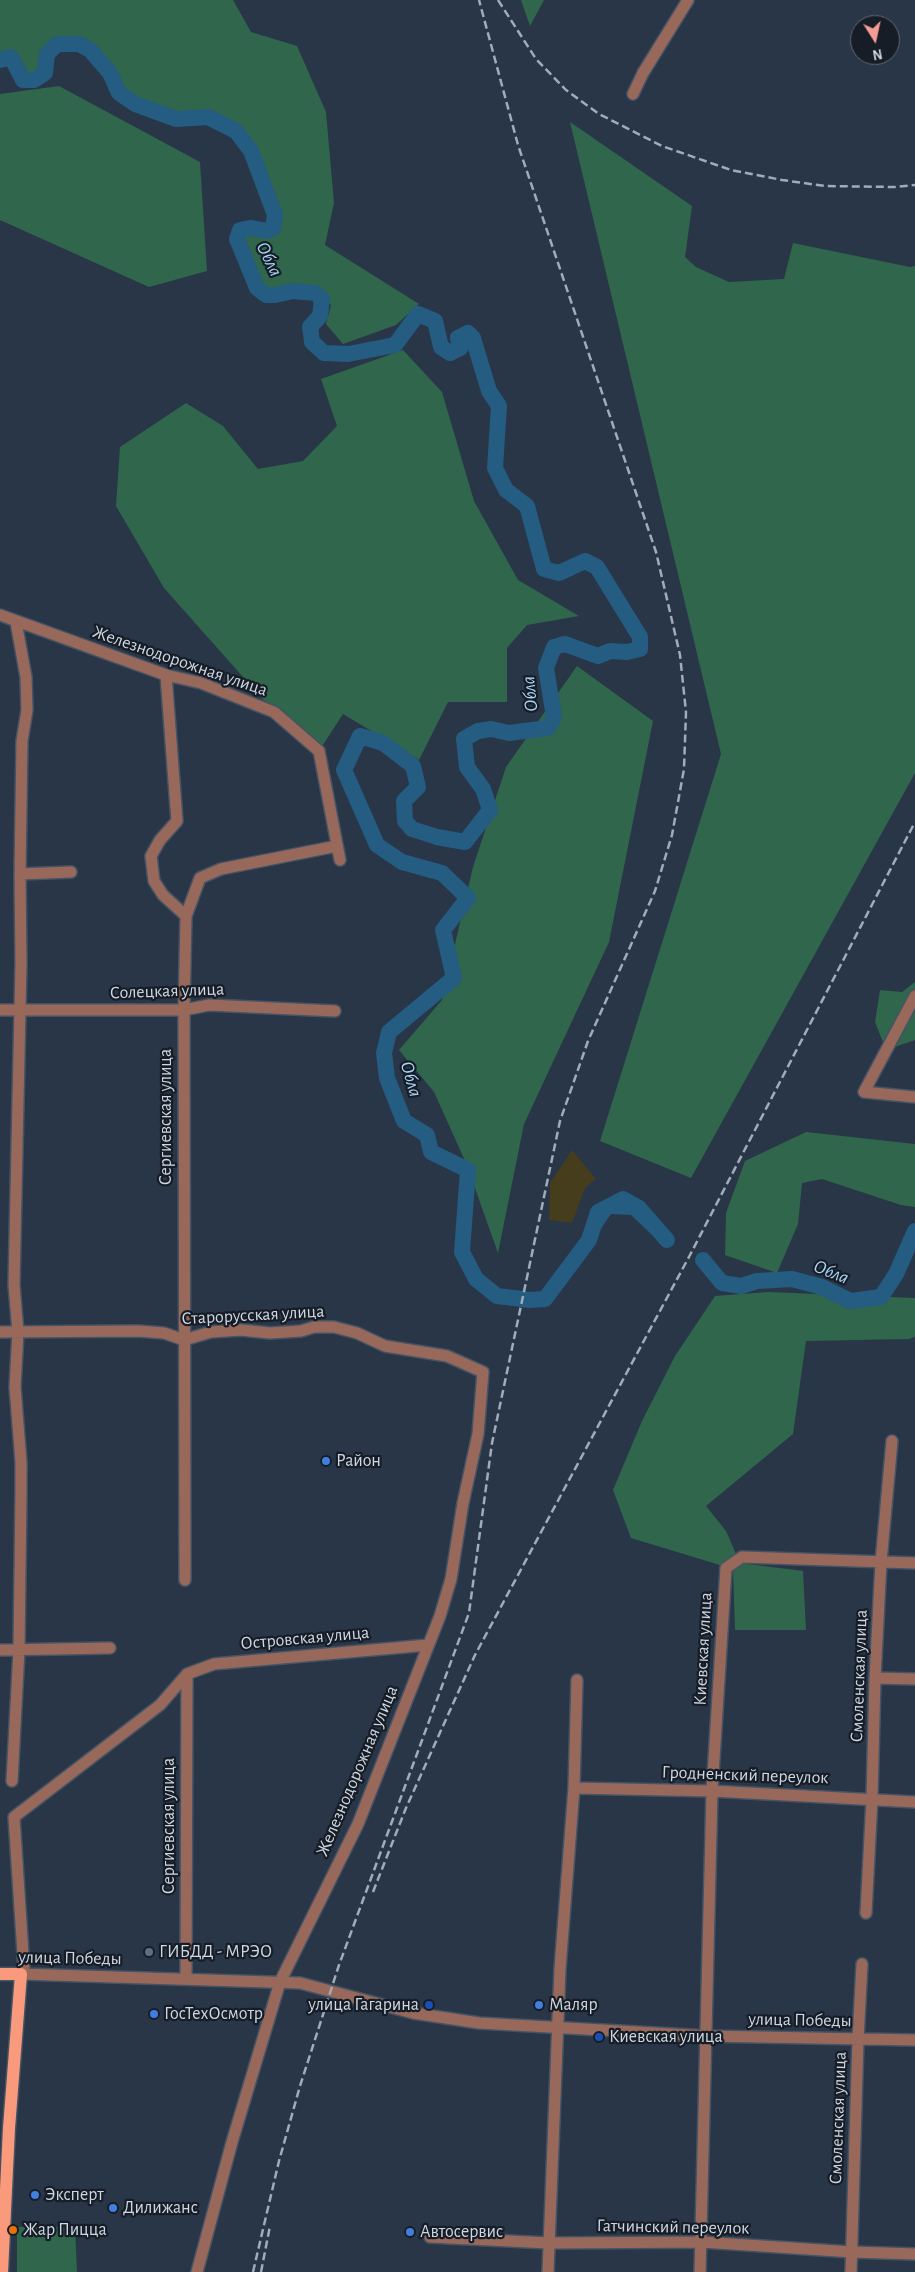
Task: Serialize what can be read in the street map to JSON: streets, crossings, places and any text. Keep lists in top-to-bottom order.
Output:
{
  "streets": {
    "main road": ["улица Победы"],
    "street": [
      "Железнодорожная улица",
      "Солецкая улица",
      "Сергиевская улица",
      "Старорусская улица",
      "Островская улица",
      "Киевская улица",
      "Смоленская улица",
      "Гродненский переулок",
      "Гатчинский переулок"
    ]
  },
  "crossings": [
    ["Железнодорожная улица", "Сергиевская улица"],
    ["Железнодорожная улица", "Старорусская улица"],
    ["Железнодорожная улица", "Островская улица"],
    ["Железнодорожная улица", "улица Победы"],
    ["Солецкая улица", "Сергиевская улица"],
    ["Сергиевская улица", "Старорусская улица"],
    ["Сергиевская улица", "Островская улица"],
    ["Сергиевская улица", "улица Победы"],
    ["Киевская улица", "Смоленская улица"],
    ["Киевская улица", "Гродненский переулок"],
    ["Киевская улица", "улица Победы"],
    ["Киевская улица", "Гатчинский переулок"],
    ["Смоленская улица", "Гродненский переулок"],
    ["Смоленская улица", "улица Победы"],
    ["Смоленская улица", "Гатчинский переулок"]
  ],
  "water": ["Обла"],
  "places": [
    "Район",
    "ГИБДД - МРЭО",
    "улица Гагарина",
    "Маляр",
    "ГосТехОсмотр",
    "Киевская улица",
    "Эксперт",
    "Дилижанс",
    "Жар Пицца",
    "Автосервис"
  ],
  "north": "bottom"
}
